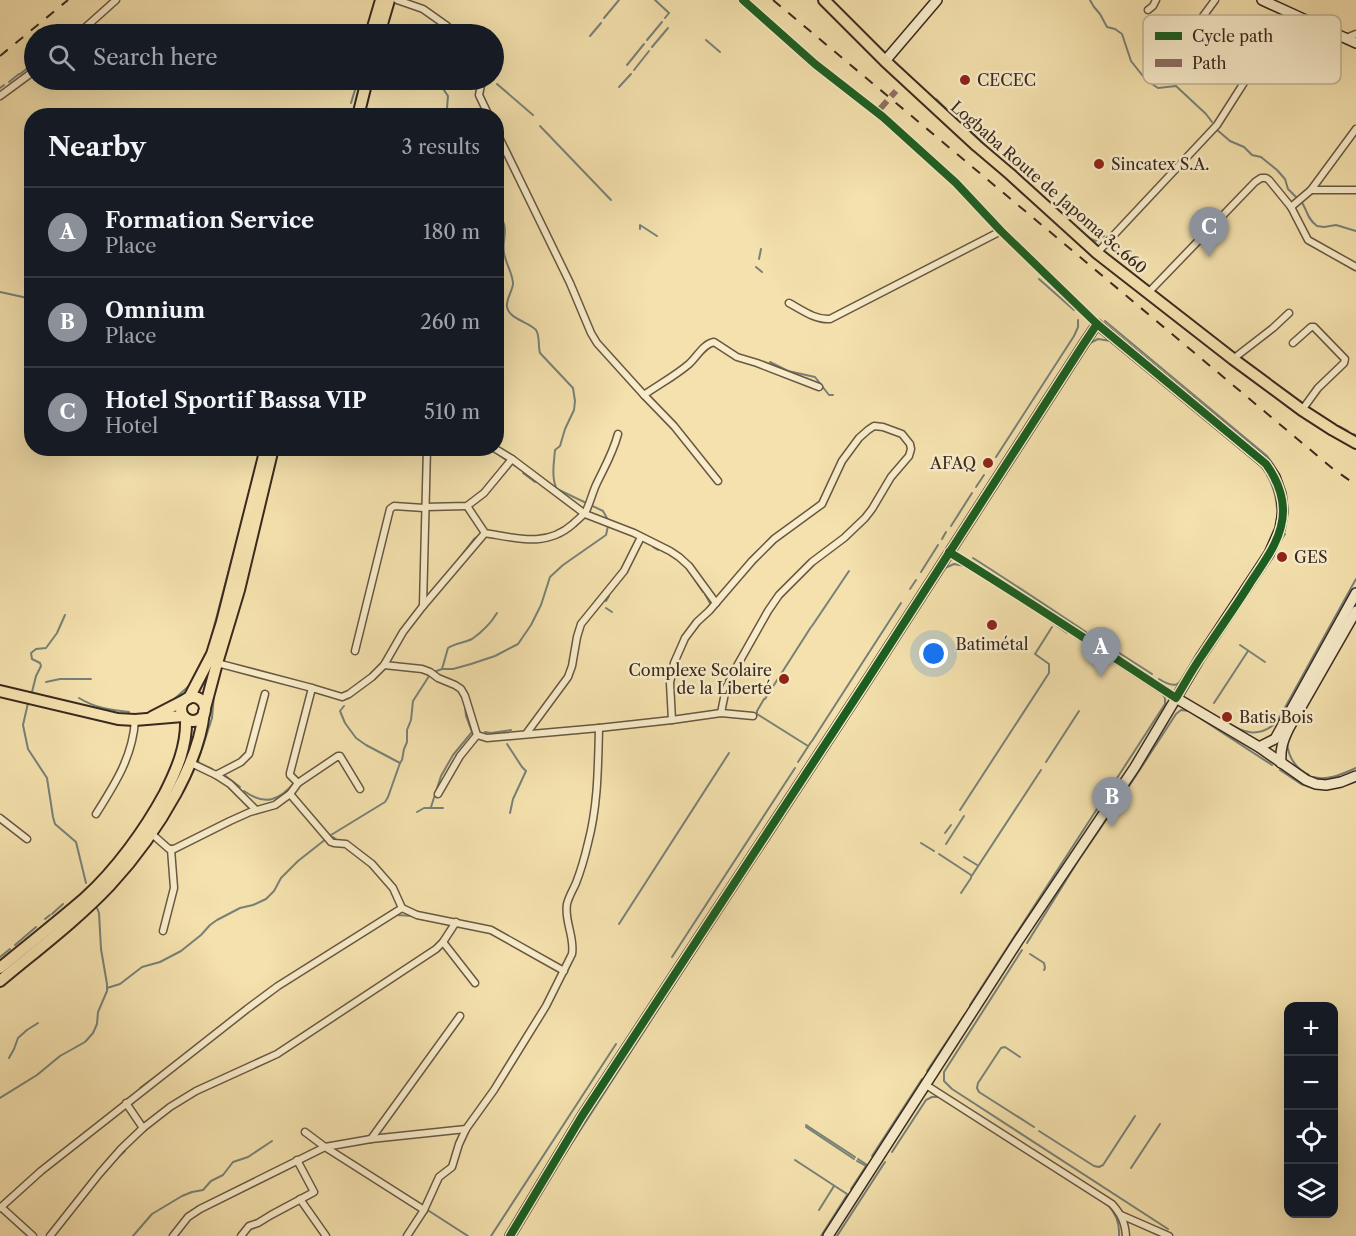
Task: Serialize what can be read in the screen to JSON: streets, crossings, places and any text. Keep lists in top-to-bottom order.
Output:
{
  "streets": {
    "main road": ["Logbaba Route de Japoma 3c.660"]
  },
  "places": [
    "CECEC",
    "Sincatex S.A.",
    "AFAQ",
    "GES",
    "Batimétal",
    "Complexe Scolaire de la Liberté",
    "Batis Bois"
  ],
  "legend": ["Cycle path", "Path"],
  "page": {
    "search": "Search here",
    "heading": ["Nearby", "3 results"],
    "list": [
      {
        "mark": "A",
        "name": "Formation Service",
        "note": "Place",
        "value": "180 m"
      },
      {
        "mark": "B",
        "name": "Omnium",
        "note": "Place",
        "value": "260 m"
      },
      {
        "mark": "C",
        "name": "Hotel Sportif Bassa VIP",
        "note": "Hotel",
        "value": "510 m"
      }
    ],
    "pins": ["C", "A", "B"],
    "map_buttons": ["+", "−"]
  }
}
